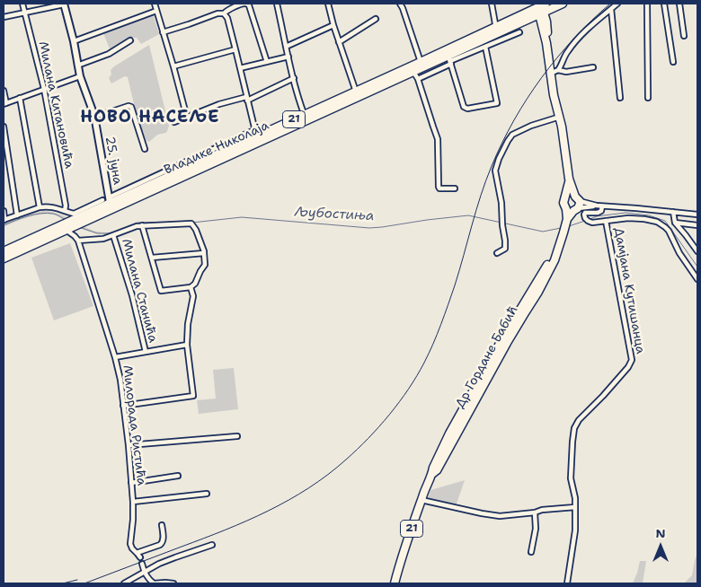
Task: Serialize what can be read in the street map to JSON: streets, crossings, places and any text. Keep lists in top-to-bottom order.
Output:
{
  "streets": {
    "main road": ["21", "Владике Николаја", "Др Гордане Бабић"],
    "street": [
      "Милана Китановића",
      "25. јуна",
      "Милана Станића",
      "Дамјана Кутишанца",
      "Милорада Ристића"
    ]
  },
  "crossings": [
    ["21", "Владике Николаја"],
    ["21", "Др Гордане Бабић"],
    ["Владике Николаја", "25. јуна"],
    ["Владике Николаја", "Милорада Ристића"]
  ],
  "districts": ["НОВО НАСЕЉЕ"],
  "water": ["Љубостиња"],
  "north": "top"
}
